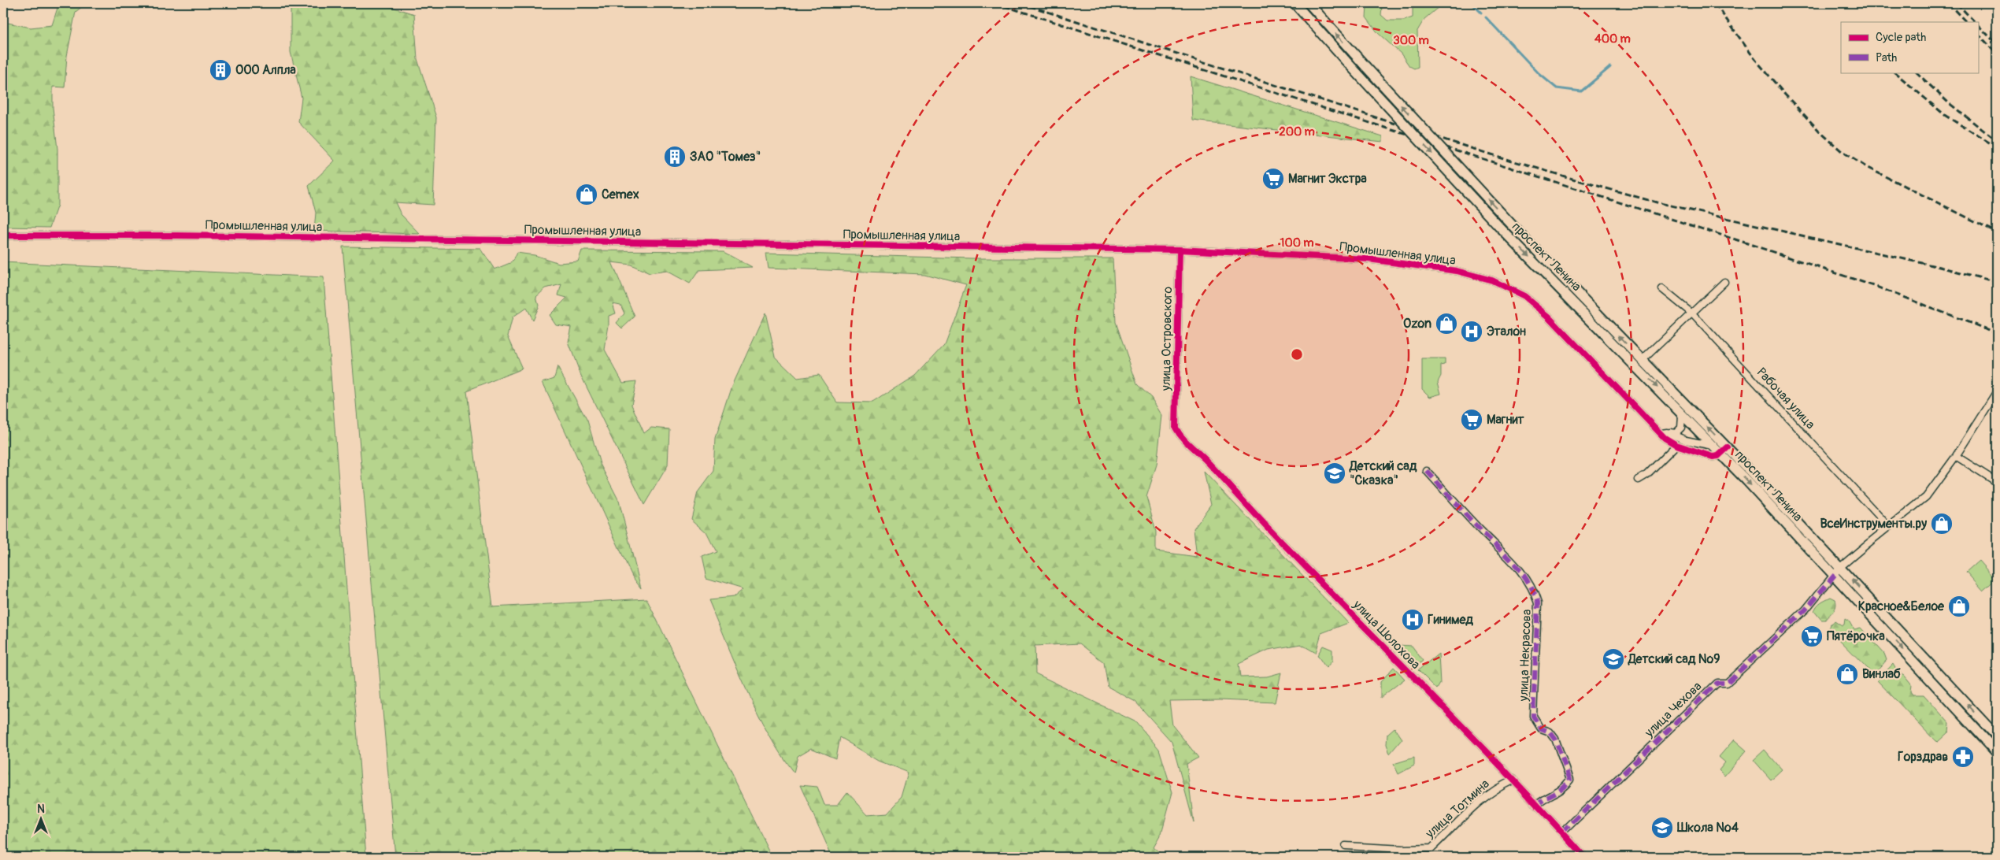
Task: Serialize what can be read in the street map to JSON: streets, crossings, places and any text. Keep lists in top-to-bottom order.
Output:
{
  "streets": {
    "main road": ["проспект Ленина"],
    "street": [
      "Промышленная улица",
      "улица Островского",
      "Рабочая улица",
      "улица Шолохова",
      "улица Некрасова",
      "улица Чехова",
      "улица Тотмина"
    ]
  },
  "crossings": [
    ["Промышленная улица", "проспект Ленина"],
    ["Промышленная улица", "улица Островского"],
    ["проспект Ленина", "улица Чехова"],
    ["улица Островского", "улица Шолохова"],
    ["Рабочая улица", "улица Чехова"],
    ["улица Шолохова", "улица Некрасова"],
    ["улица Шолохова", "улица Чехова"],
    ["улица Шолохова", "улица Тотмина"]
  ],
  "places": {
    "building": ["ООО Алпла", "ЗАО \"Томез\""],
    "supermarket": ["Магнит Экстра", "Магнит", "Пятёрочка"],
    "shop": [
      "Cemex",
      "Ozon",
      "ВсеИнструменты.ру",
      "Красное&Белое",
      "Винлаб"
    ],
    "hospital": ["Эталон", "Гинимед"],
    "school or university": ["Детский сад \"Сказка\"", "Детский сад №9", "Школа №4"],
    "pharmacy": ["Горздрав"]
  },
  "legend": ["Cycle path", "Path"],
  "north": "top",
  "rings": [
    "400 m",
    "300 m",
    "200 m",
    "100 m"
  ]
}
